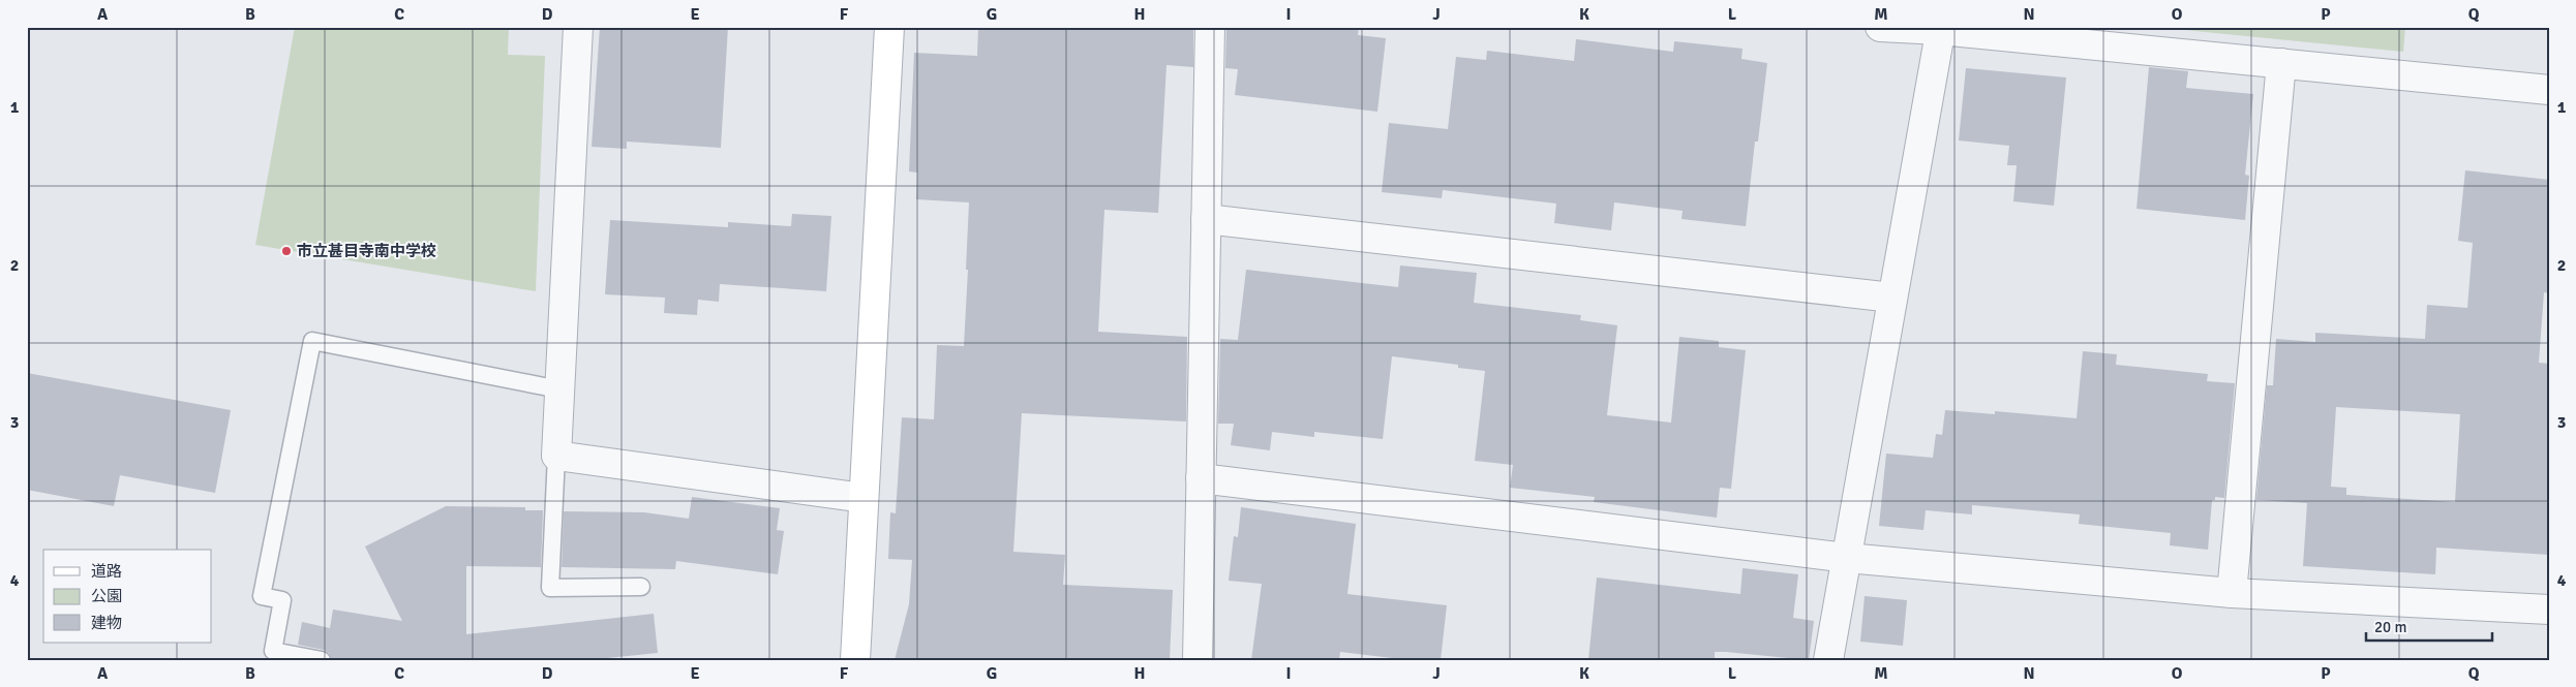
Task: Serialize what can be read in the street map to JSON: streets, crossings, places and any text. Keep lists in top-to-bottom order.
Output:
{
  "places": ["市立甚目寺南中学校"],
  "legend": ["道路", "公園", "建物"],
  "scale_bar": "20 m",
  "grid": {
    "columns": [
      "A",
      "B",
      "C",
      "D",
      "E",
      "F",
      "G",
      "H",
      "I",
      "J",
      "K",
      "L",
      "M",
      "N",
      "O",
      "P",
      "Q"
    ],
    "rows": [
      "1",
      "2",
      "3",
      "4"
    ]
  }
}
